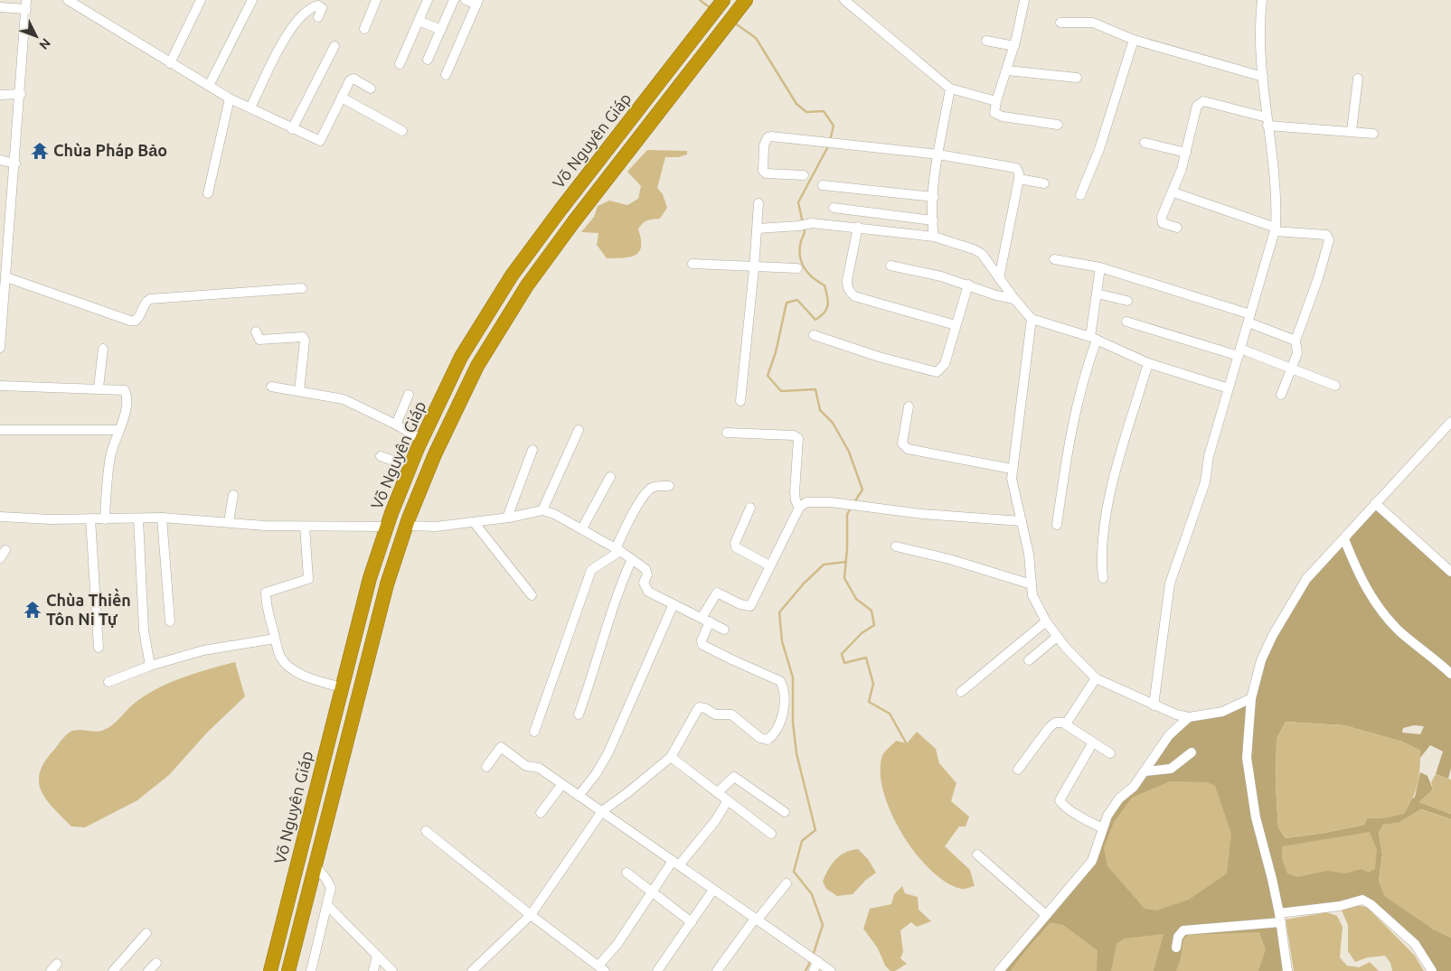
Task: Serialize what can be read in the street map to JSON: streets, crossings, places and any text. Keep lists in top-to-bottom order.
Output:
{
  "streets": {
    "highway": ["Võ Nguyên Giáp"]
  },
  "places": {
    "temple": ["Chùa Pháp Bảo", "Chùa Thiền Tôn Ni Tự"]
  },
  "north": "bottom right"
}
